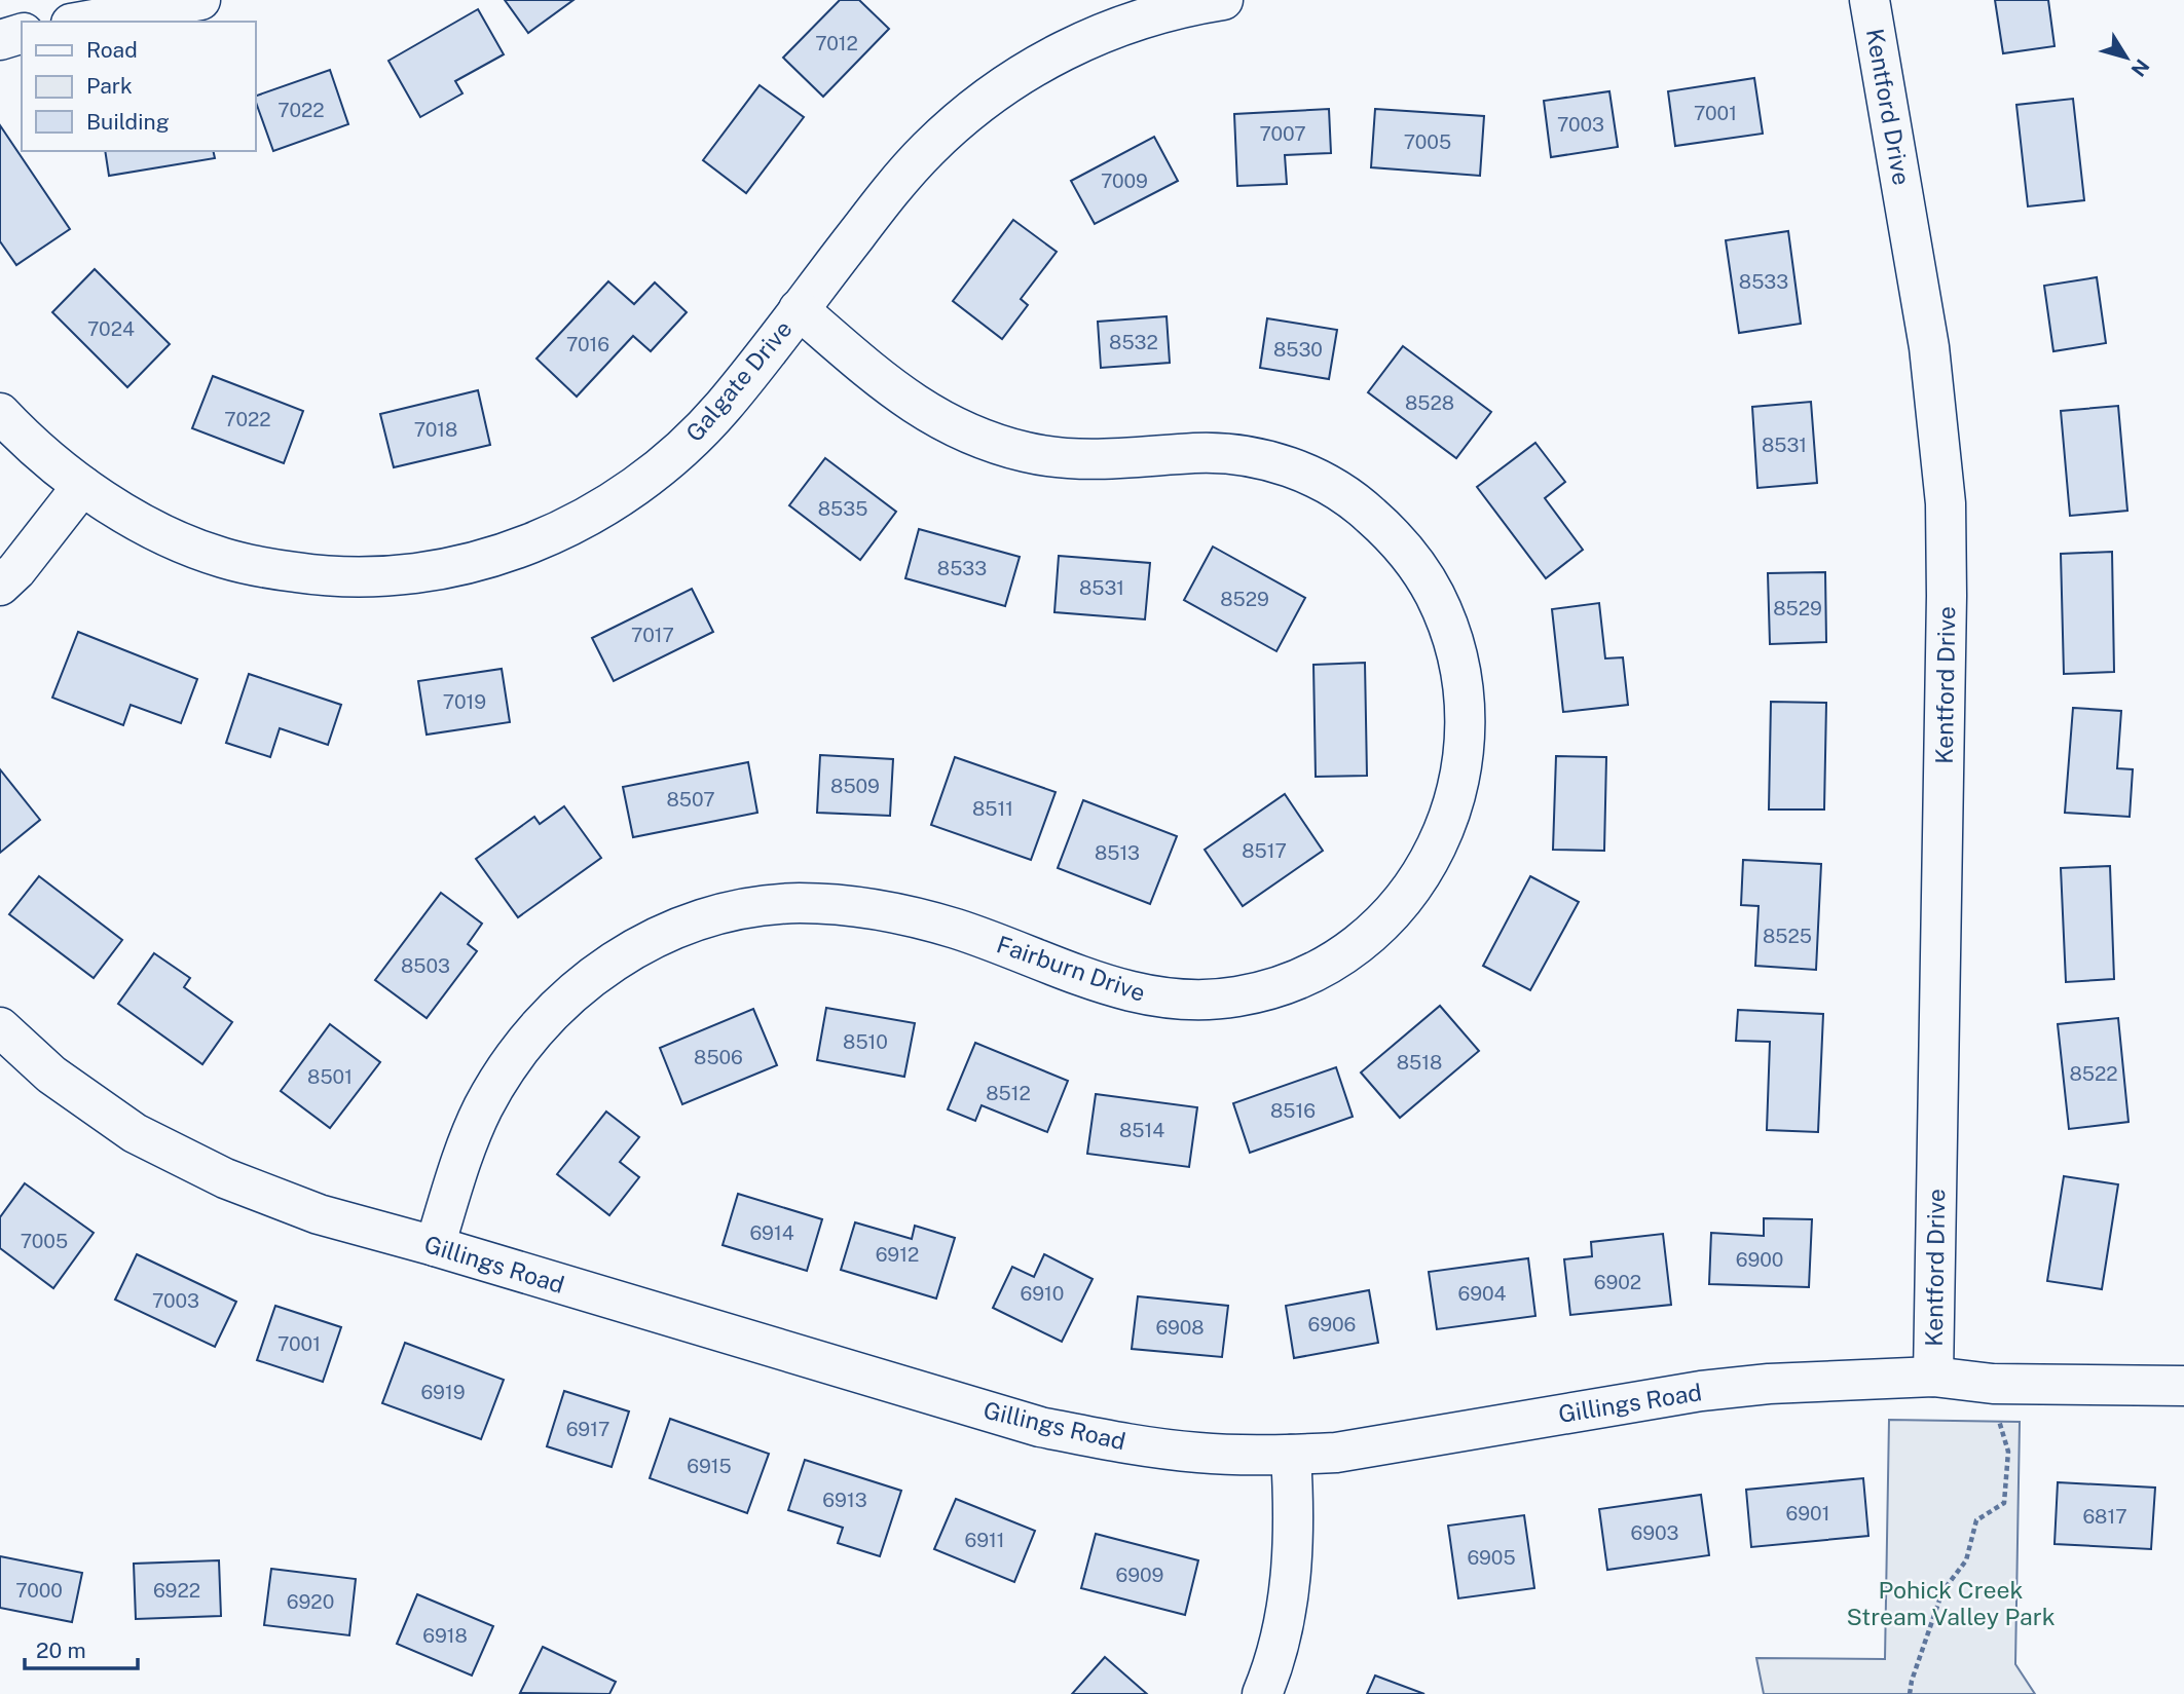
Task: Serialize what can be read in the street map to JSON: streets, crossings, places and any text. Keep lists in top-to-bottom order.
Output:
{
  "streets": {
    "street": [
      "Kentford Drive",
      "Galgate Drive",
      "Fairburn Drive",
      "Gillings Road"
    ]
  },
  "crossings": [
    ["Kentford Drive", "Gillings Road"],
    ["Galgate Drive", "Fairburn Drive"],
    ["Fairburn Drive", "Gillings Road"]
  ],
  "parks": ["Pohick Creek Stream Valley Park"],
  "house_numbers": [
    "7012",
    "7022",
    "7001",
    "7003",
    "7007",
    "7005",
    "7009",
    "8533",
    "7024",
    "8532",
    "7016",
    "8530",
    "8528",
    "7022",
    "7018",
    "8531",
    "8535",
    "8533",
    "8531",
    "8529",
    "8529",
    "7017",
    "7019",
    "8509",
    "8507",
    "8511",
    "8517",
    "8513",
    "8525",
    "8503",
    "8510",
    "8506",
    "8518",
    "8522",
    "8501",
    "8512",
    "8516",
    "8514",
    "6914",
    "7005",
    "6912",
    "6900",
    "6902",
    "6910",
    "6904",
    "7003",
    "6906",
    "6908",
    "7001",
    "6919",
    "6917",
    "6915",
    "6913",
    "6901",
    "6817",
    "6903",
    "6911",
    "6905",
    "6909",
    "7000",
    "6922",
    "6920",
    "6918"
  ],
  "legend": ["Road", "Park", "Building"],
  "scale_bar": "20 m",
  "north": "bottom right"
}
